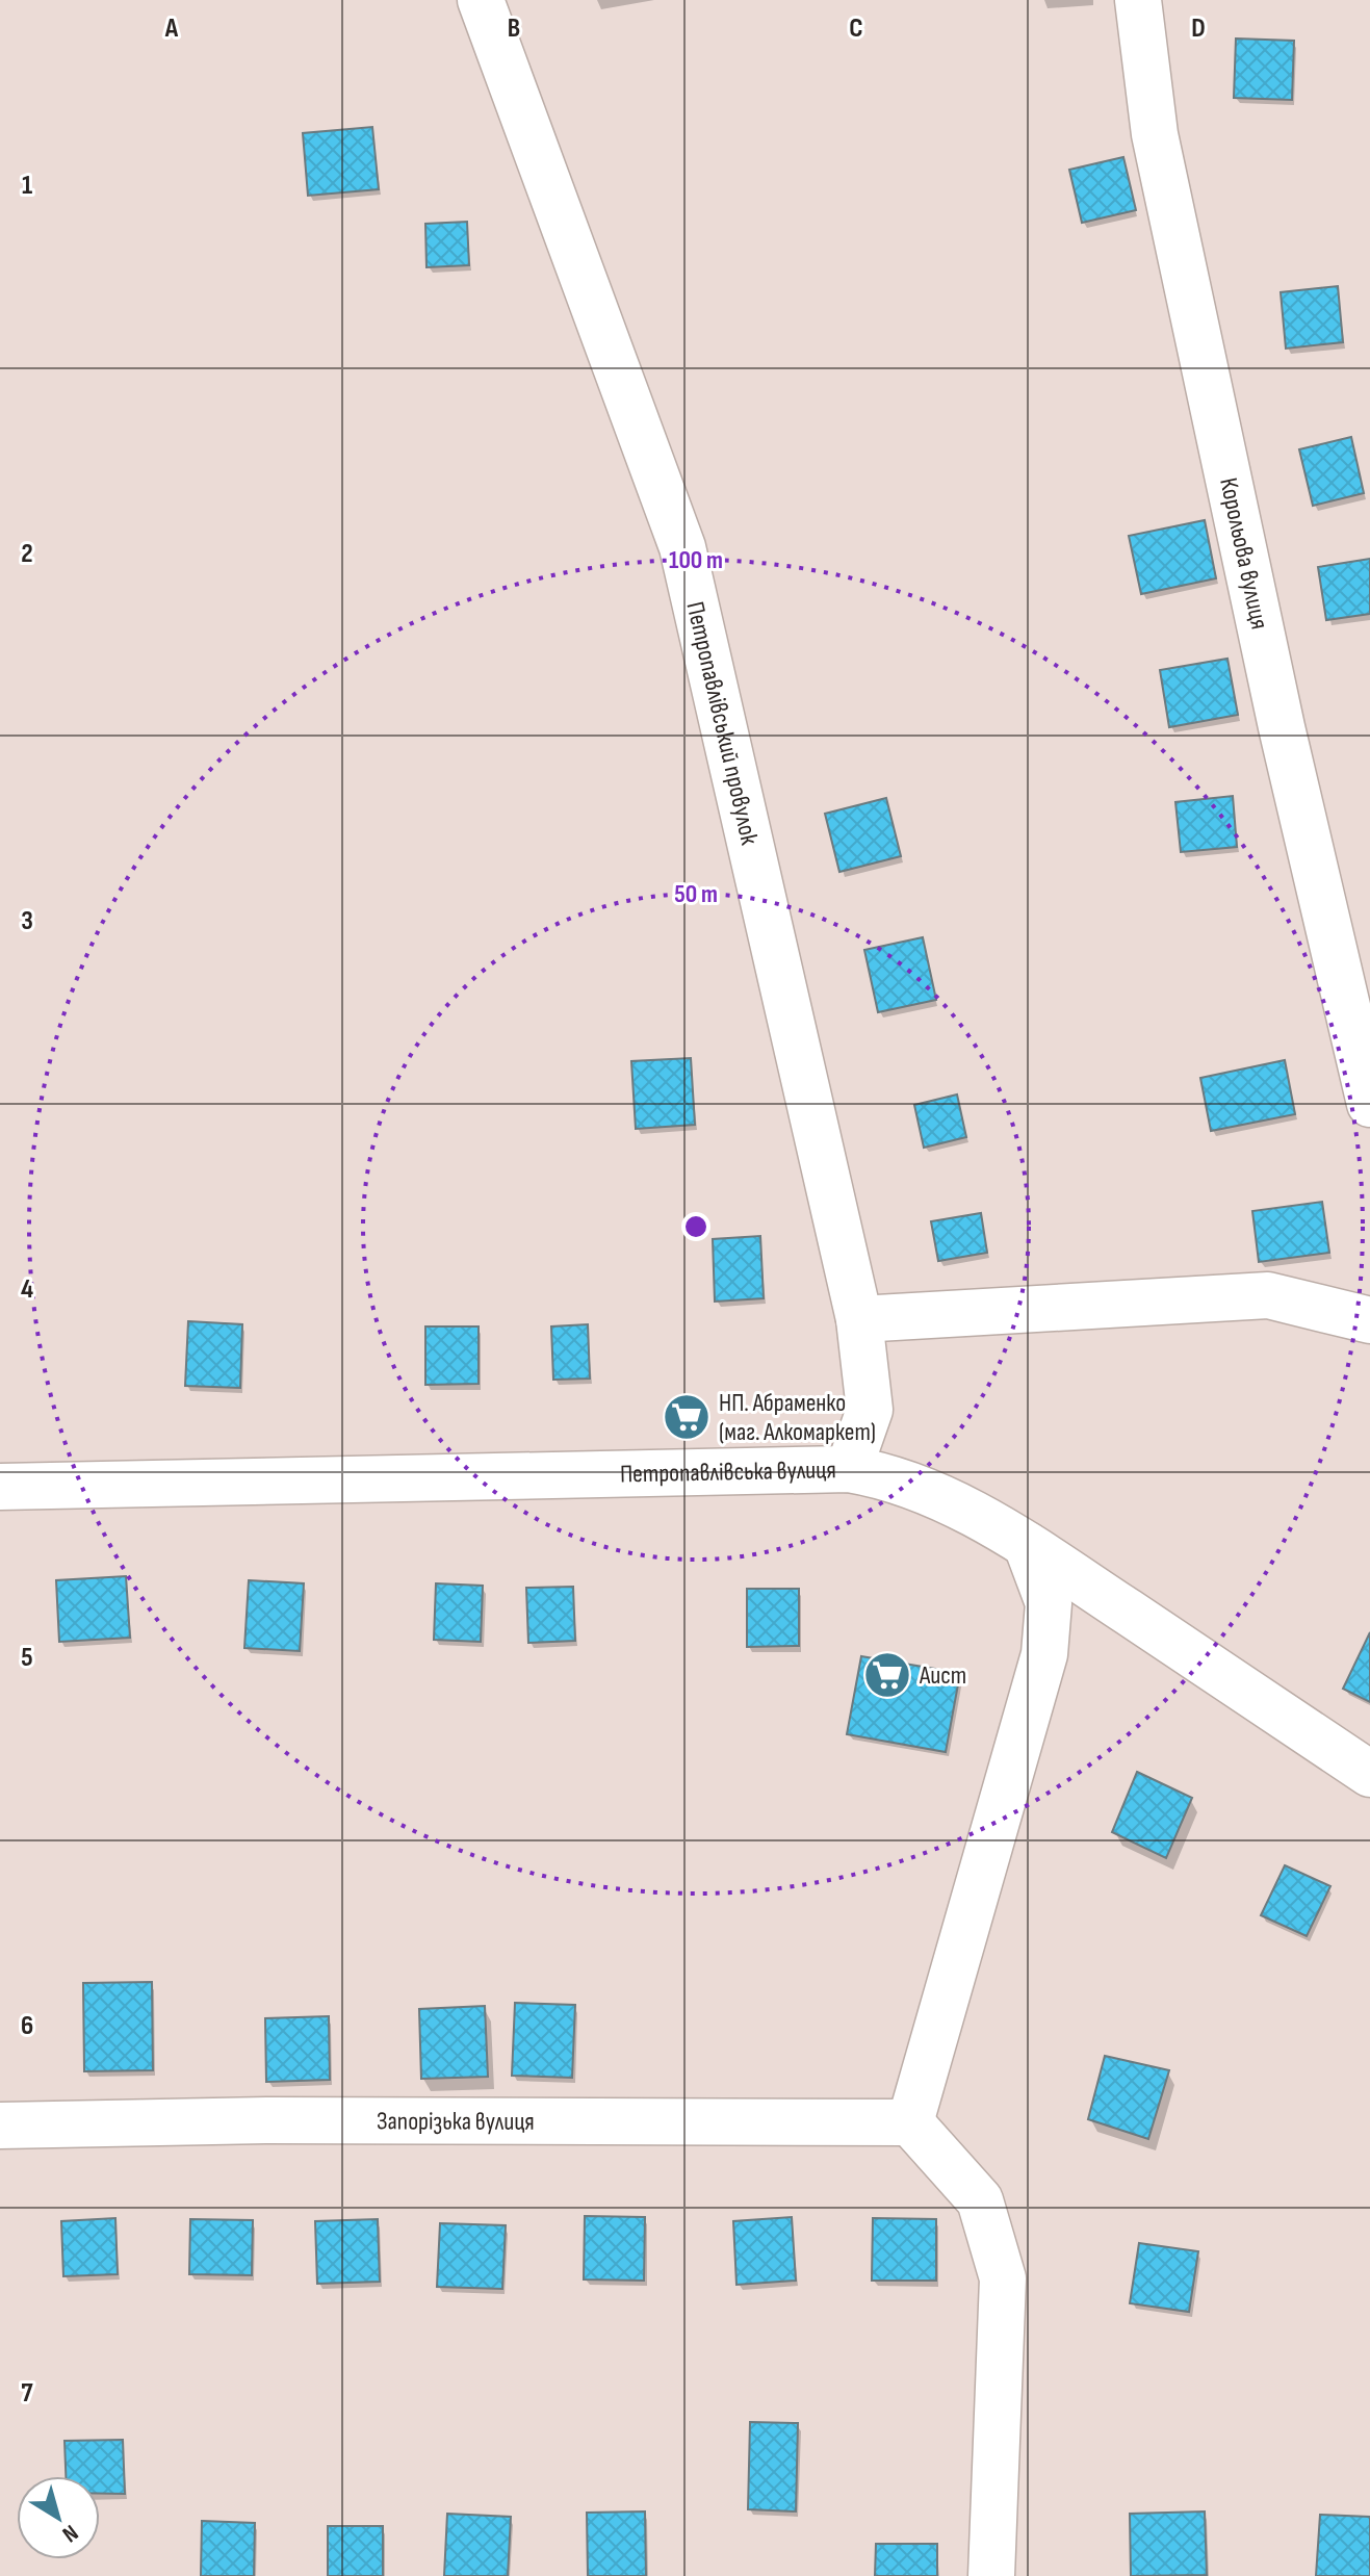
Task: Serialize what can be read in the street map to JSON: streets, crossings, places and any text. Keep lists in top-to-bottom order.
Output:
{
  "streets": {
    "street": [
      "Корольова вулиця",
      "Петропавлівський провулок",
      "Петропавлівська вулиця",
      "Запорізька вулиця"
    ]
  },
  "crossings": [
    ["Петропавлівський провулок", "Петропавлівська вулиця"]
  ],
  "places": {
    "supermarket": ["НП. Абраменко (маг. Алкомаркет)", "Аист"]
  },
  "north": "bottom right",
  "grid": {
    "columns": [
      "A",
      "B",
      "C",
      "D"
    ],
    "rows": [
      "1",
      "2",
      "3",
      "4",
      "5",
      "6",
      "7"
    ]
  },
  "rings": ["100 m", "50 m"]
}
